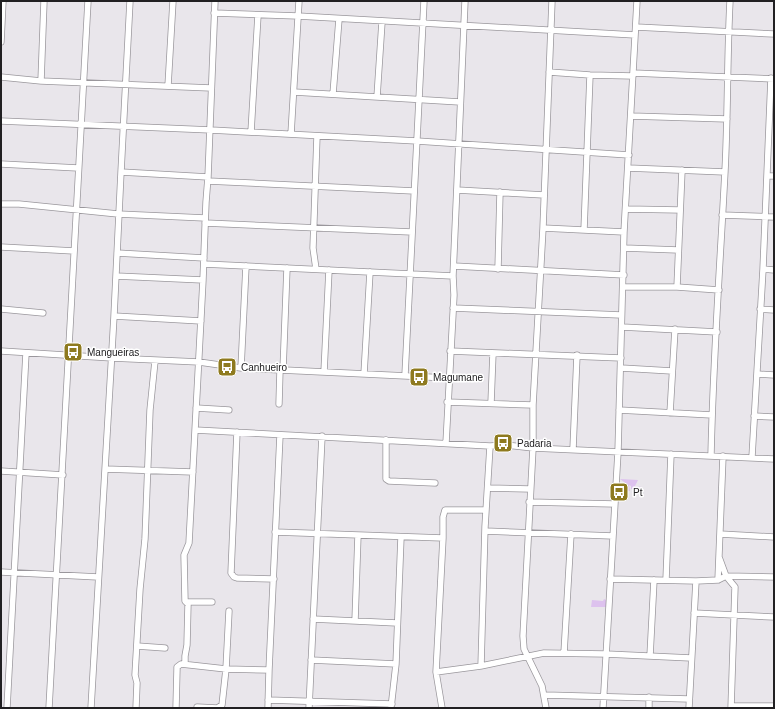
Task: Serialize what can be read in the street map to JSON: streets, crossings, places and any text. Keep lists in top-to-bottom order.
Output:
{
  "places": {
    "bus stop": [
      "Mangueiras",
      "Canhueiro",
      "Magumane",
      "Padaria",
      "Pt"
    ]
  }
}
